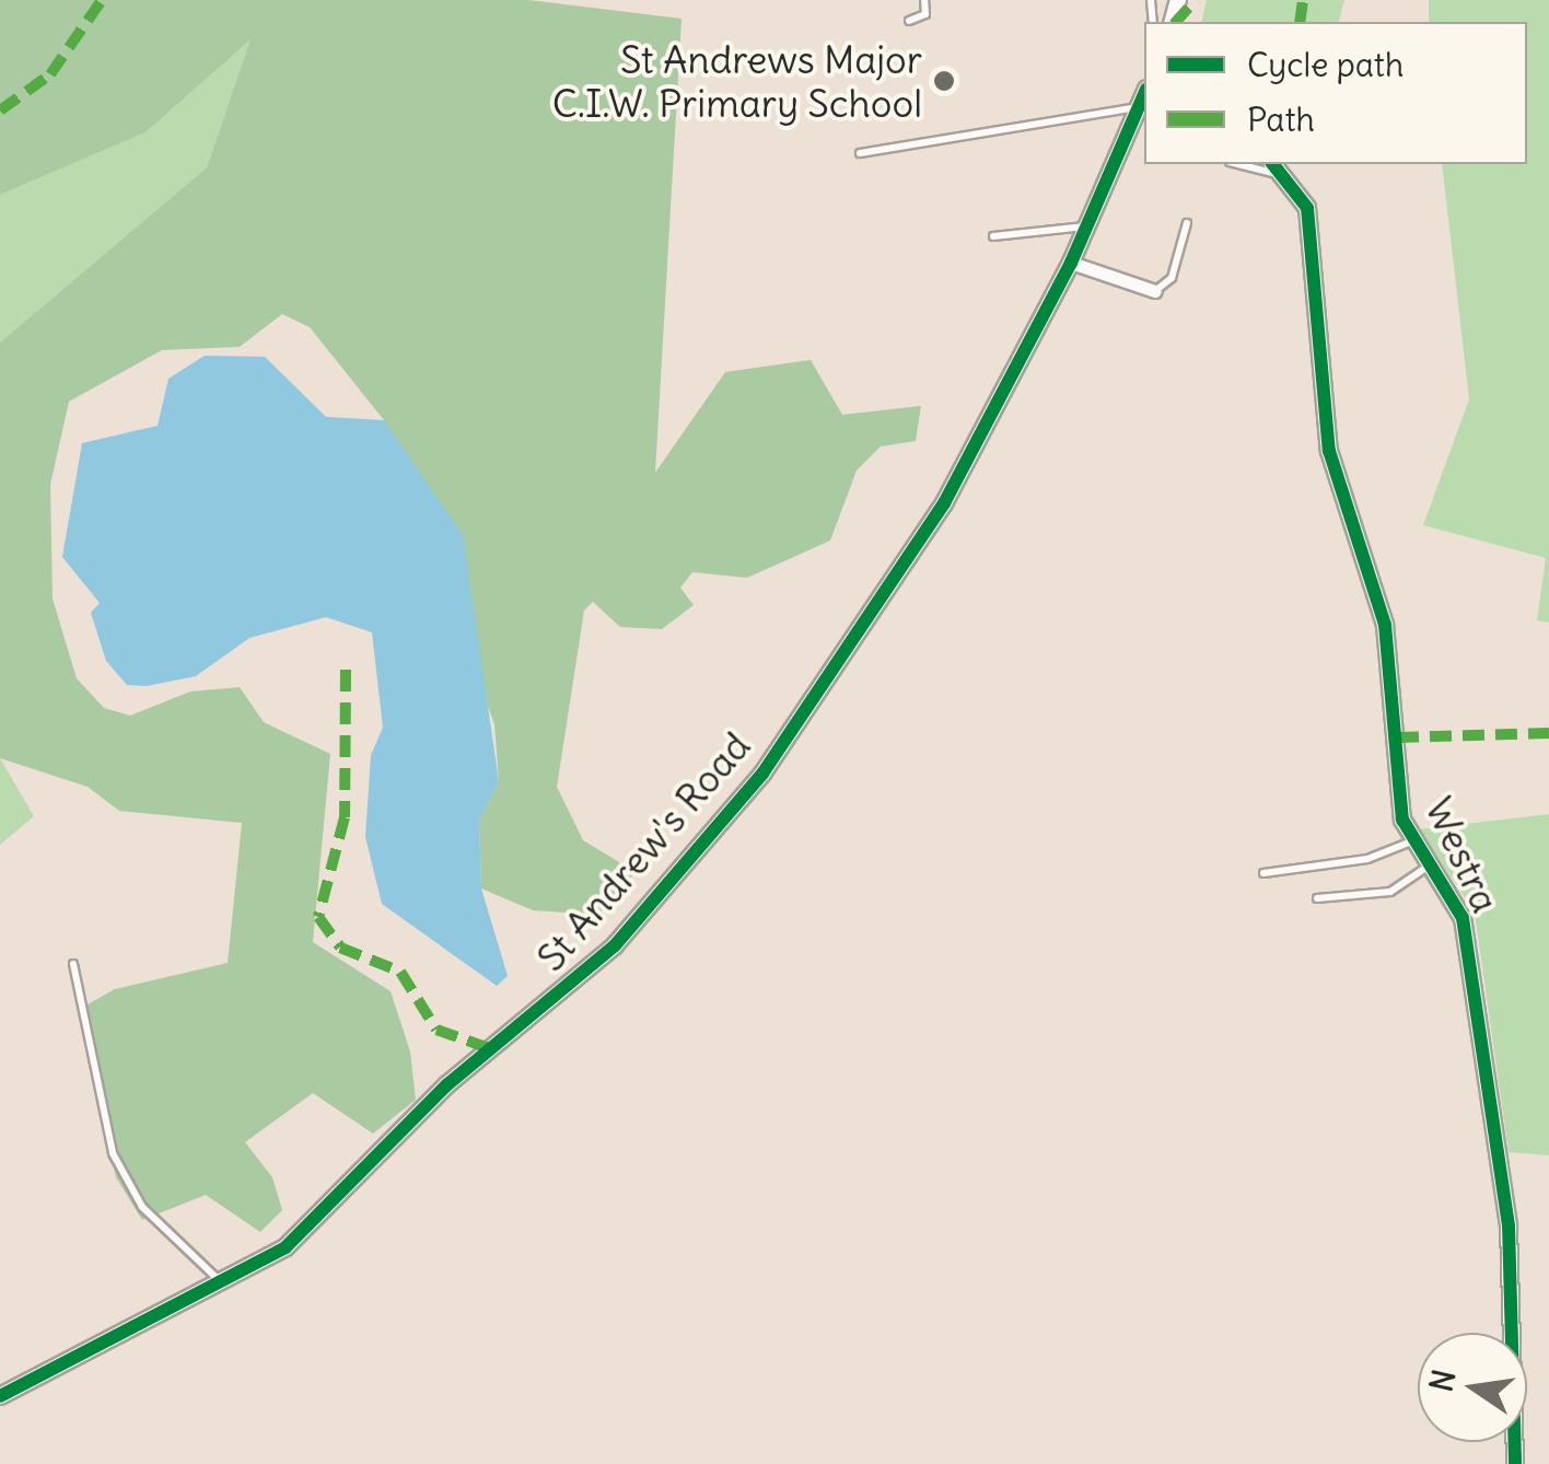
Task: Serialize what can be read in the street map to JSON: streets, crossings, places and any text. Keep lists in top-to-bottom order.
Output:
{
  "streets": {
    "street": ["St Andrew's Road", "Westra"]
  },
  "places": ["St Andrews Major C.I.W. Primary School"],
  "legend": ["Cycle path", "Path"],
  "north": "left"
}
